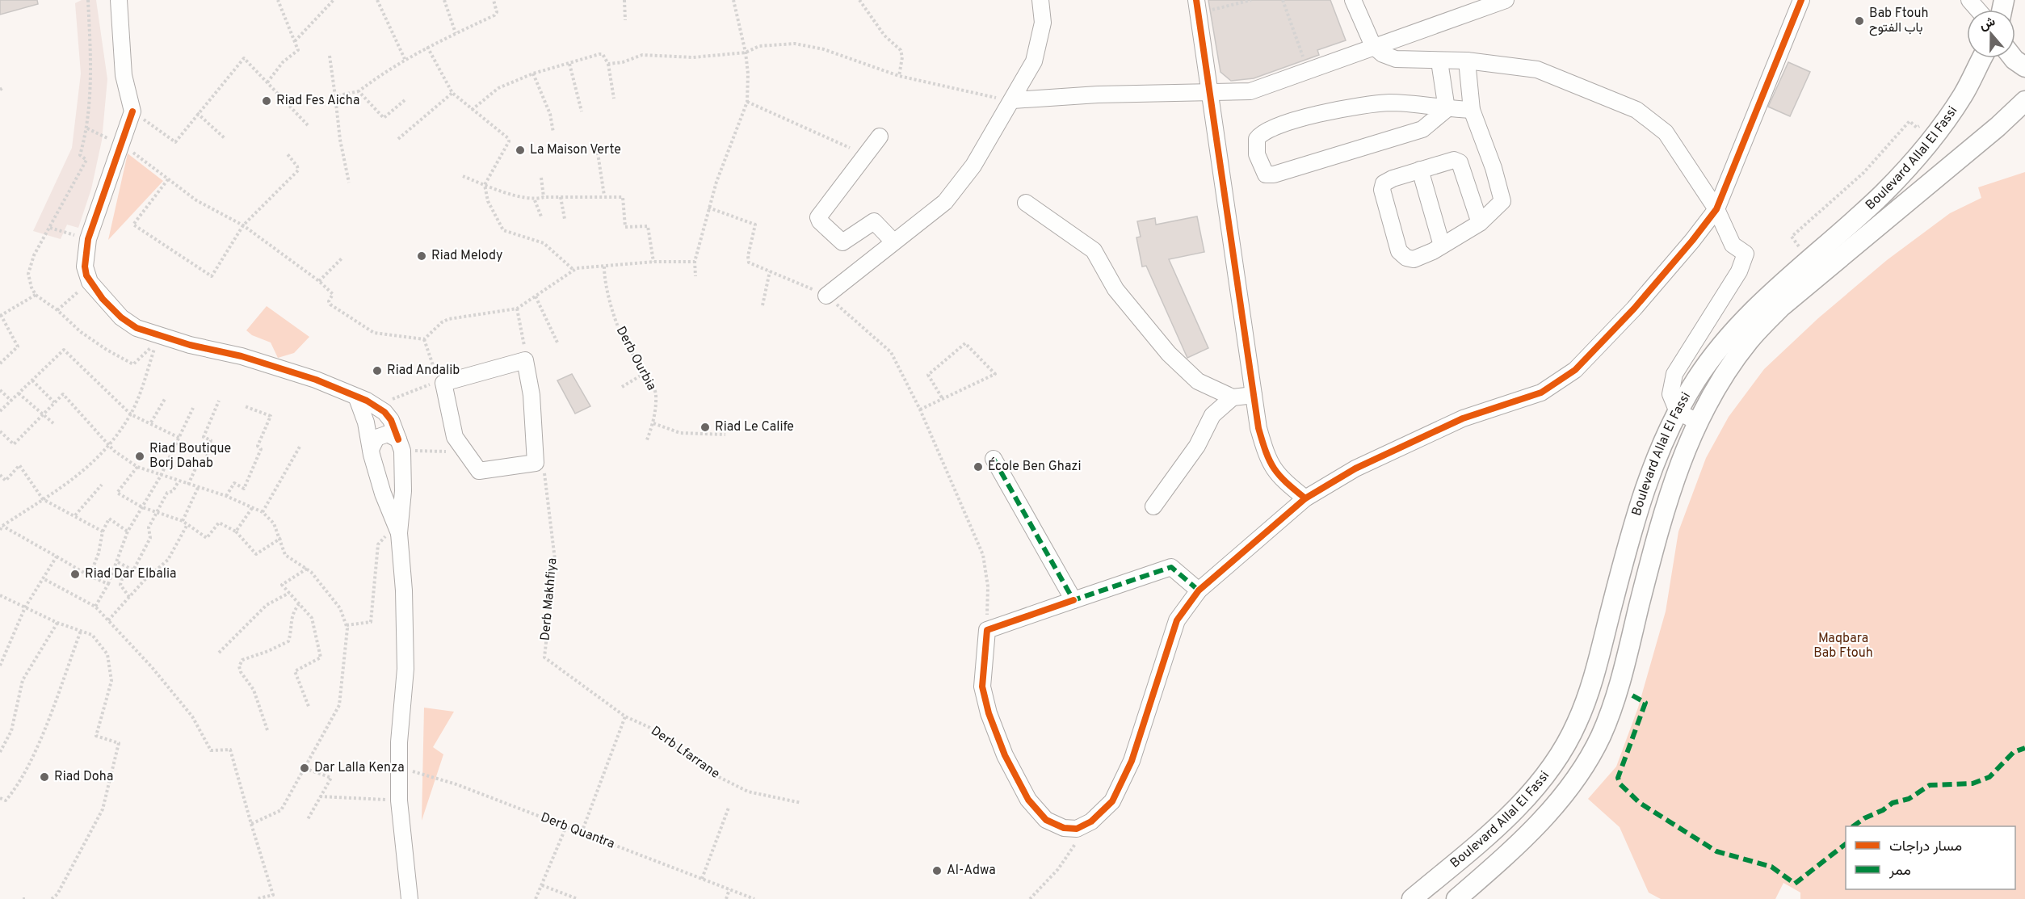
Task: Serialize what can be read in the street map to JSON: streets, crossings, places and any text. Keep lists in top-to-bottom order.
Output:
{
  "streets": {
    "main road": ["Boulevard Allal El Fassi"],
    "path": [
      "Derb Ourbia",
      "Derb Makhfiya",
      "Derb Lfarrane",
      "Derb Quantra"
    ]
  },
  "crossings": [
    ["Derb Makhfiya", "Derb Lfarrane"]
  ],
  "parks": ["Maqbara Bab Ftouh"],
  "places": [
    "Bab Ftouh باب الفتوح",
    "Riad Fes Aicha",
    "La Maison Verte",
    "Riad Melody",
    "Riad Andalib",
    "Riad Le Calife",
    "Riad Boutique Borj Dahab",
    "École Ben Ghazi",
    "Riad Dar Elbalia",
    "Dar Lalla Kenza",
    "Riad Doha",
    "Al-Adwa"
  ],
  "legend": ["مسار دراجات", "ممر"],
  "north": "top"
}
